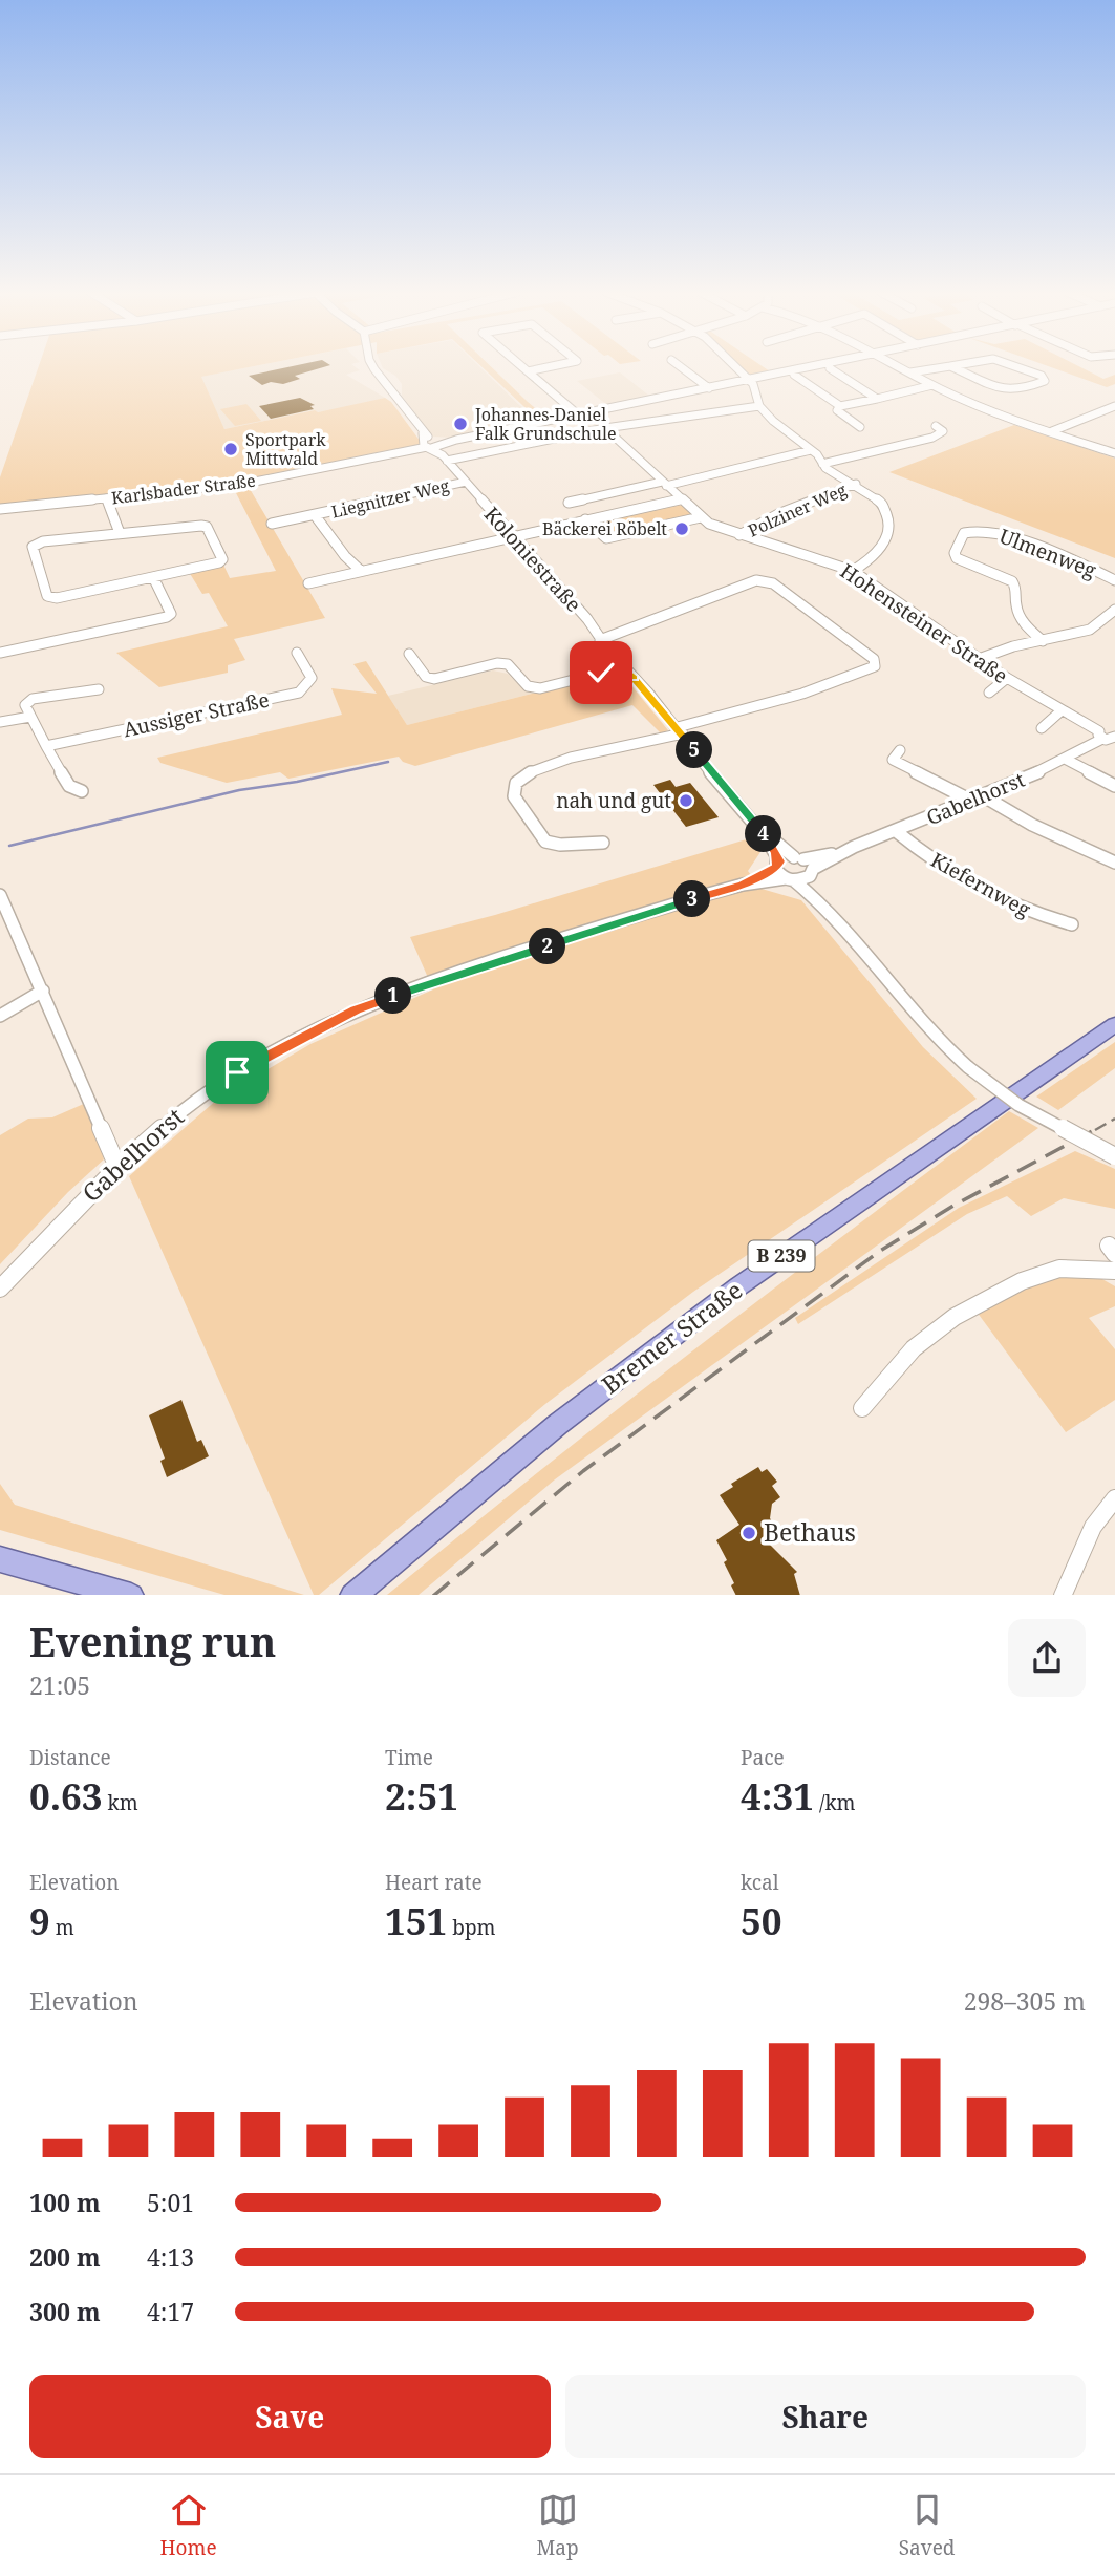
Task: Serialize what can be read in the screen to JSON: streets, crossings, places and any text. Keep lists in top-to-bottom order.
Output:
{
  "streets": {
    "main road": ["B 239", "Bremer Straße"],
    "street": [
      "Karlsbader Straße",
      "Liegnitzer Weg",
      "Polziner Weg",
      "Ulmenweg",
      "Koloniestraße",
      "Hohensteiner Straße",
      "Aussiger Straße",
      "Gabelhorst",
      "Kiefernweg"
    ]
  },
  "crossings": [
    ["Karlsbader Straße", "Koloniestraße"],
    ["Liegnitzer Weg", "Koloniestraße"],
    ["Polziner Weg", "Hohensteiner Straße"],
    ["Koloniestraße", "Gabelhorst"],
    ["Hohensteiner Straße", "Gabelhorst"],
    ["Gabelhorst", "Kiefernweg"]
  ],
  "places": [
    "Johannes-Daniel Falk Grundschule",
    "Sportpark Mittwald",
    "Bäckerei Röbelt",
    "nah und gut",
    "Bethaus"
  ],
  "page": {
    "pins": [
      "5",
      "4",
      "3",
      "2",
      "1"
    ],
    "heading": ["Evening run", "21:05"],
    "stats": [
      ["Distance", "0.63 km"],
      ["Time", "2:51"],
      ["Pace", "4:31 /km"],
      ["Elevation", "9 m"],
      ["Heart rate", "151 bpm"],
      ["kcal", "50"]
    ],
    "chart": ["Elevation", "298–305 m"],
    "list": [
      {
        "name": "100 m",
        "note": "5:01"
      },
      {
        "name": "200 m",
        "note": "4:13"
      },
      {
        "name": "300 m",
        "note": "4:17"
      }
    ],
    "buttons": ["Save", "Share"],
    "tabs": ["Home", "Map", "Saved"]
  }
}
